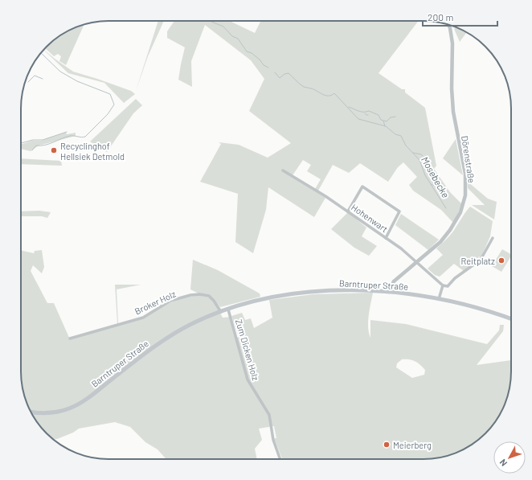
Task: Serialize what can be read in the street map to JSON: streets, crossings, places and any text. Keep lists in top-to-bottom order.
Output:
{
  "streets": {
    "main road": ["Barntruper Straße"],
    "street": [
      "Dörenstraße",
      "Hohenwart",
      "Broker Holz",
      "Zum Dicken Holz"
    ]
  },
  "crossings": [
    ["Dörenstraße", "Hohenwart"],
    ["Dörenstraße", "Barntruper Straße"],
    ["Barntruper Straße", "Broker Holz"],
    ["Barntruper Straße", "Zum Dicken Holz"]
  ],
  "water": ["Mosebecke"],
  "places": ["Recyclinghof Hellsiek Detmold", "Reitplatz", "Meierberg"],
  "scale_bar": "200 m",
  "north": "bottom left"
}
